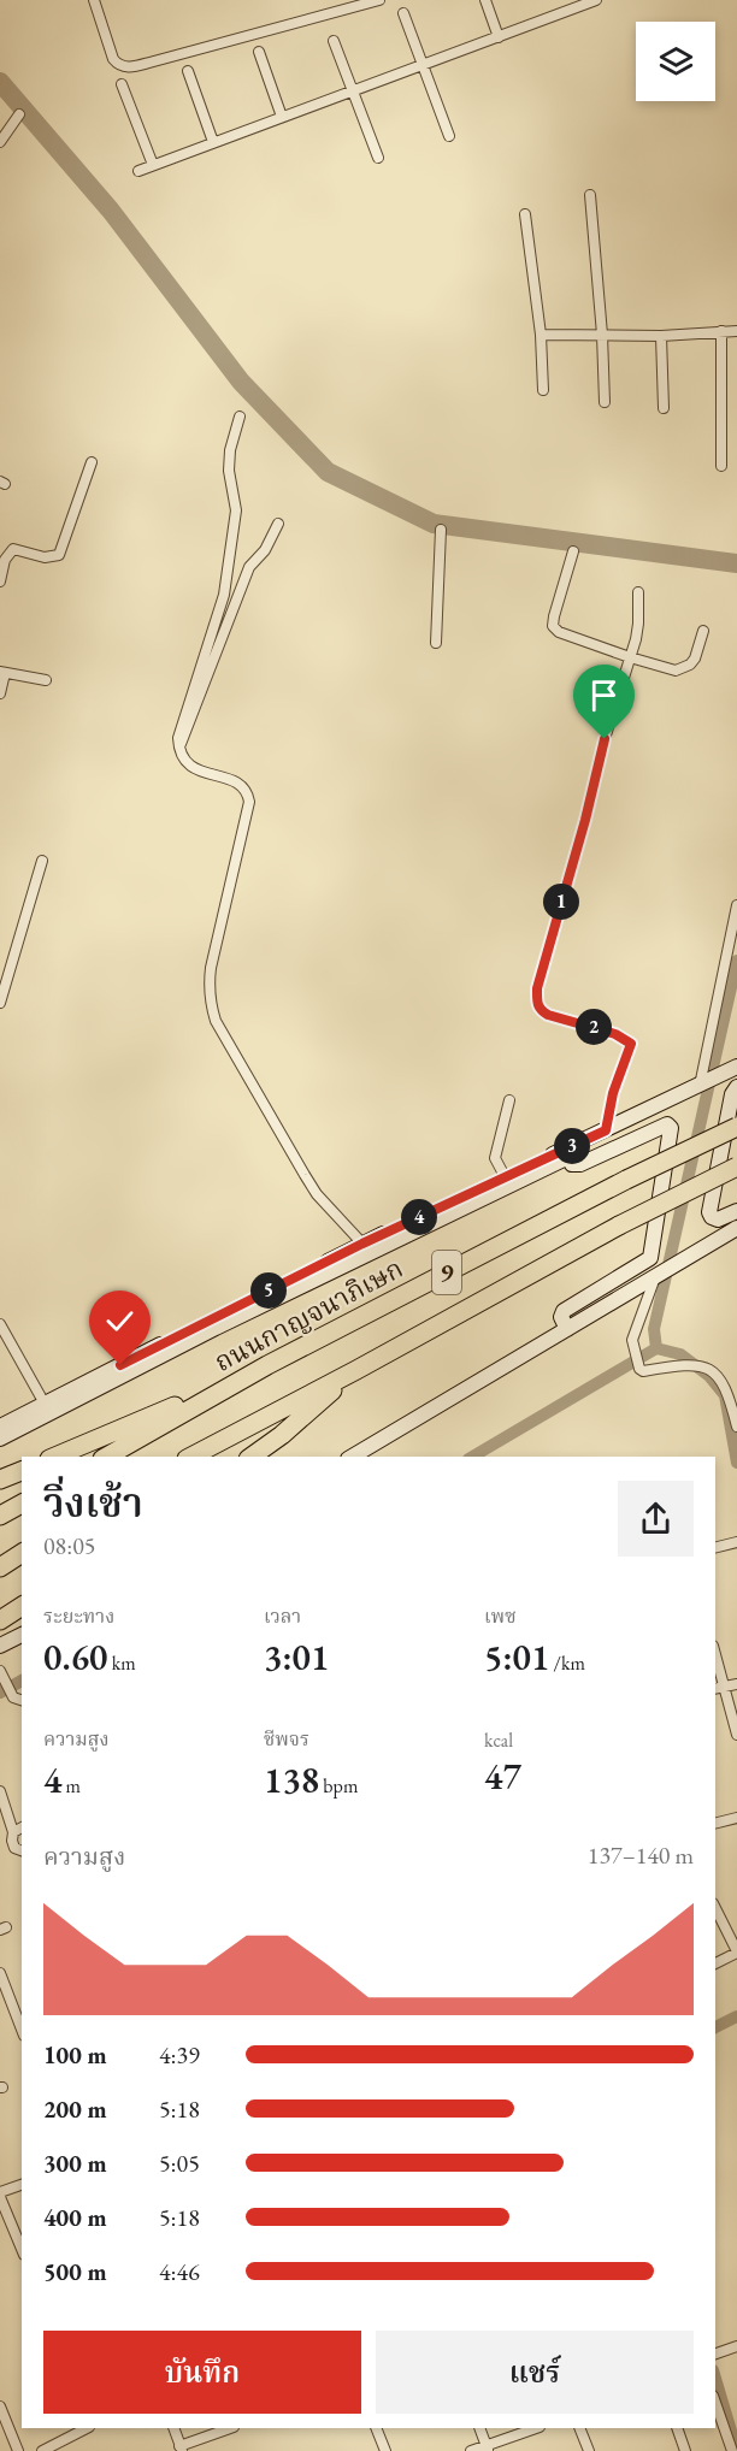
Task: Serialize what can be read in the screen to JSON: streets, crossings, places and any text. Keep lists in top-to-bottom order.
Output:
{
  "streets": {
    "highway": ["9", "ถนนกาญจนาภิเษก"]
  },
  "page": {
    "pins": [
      "1",
      "2",
      "3",
      "4",
      "5"
    ],
    "heading": ["วิ่งเช้า", "08:05"],
    "stats": [
      ["ระยะทาง", "0.60 km"],
      ["เวลา", "3:01"],
      ["เพซ", "5:01 /km"],
      ["ความสูง", "4 m"],
      ["ชีพจร", "138 bpm"],
      ["kcal", "47"]
    ],
    "chart": ["ความสูง", "137–140 m"],
    "list": [
      {
        "name": "100 m",
        "note": "4:39"
      },
      {
        "name": "200 m",
        "note": "5:18"
      },
      {
        "name": "300 m",
        "note": "5:05"
      },
      {
        "name": "400 m",
        "note": "5:18"
      },
      {
        "name": "500 m",
        "note": "4:46"
      }
    ],
    "buttons": ["บันทึก", "แชร์"]
  }
}
